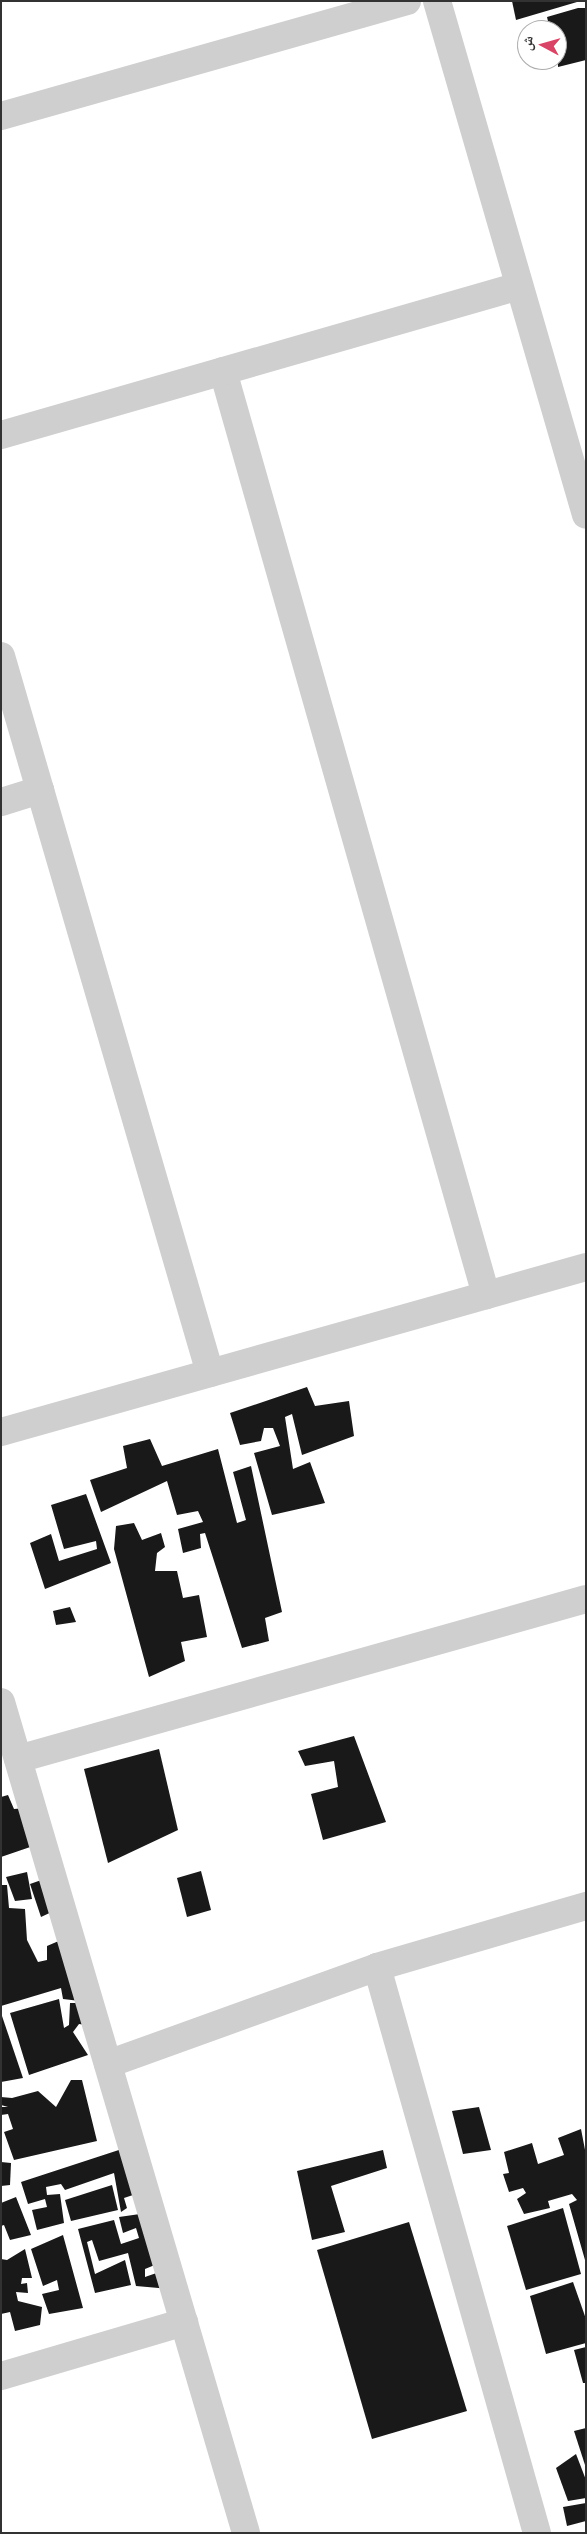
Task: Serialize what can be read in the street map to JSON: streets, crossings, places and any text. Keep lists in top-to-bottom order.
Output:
{
  "north": "left"
}
